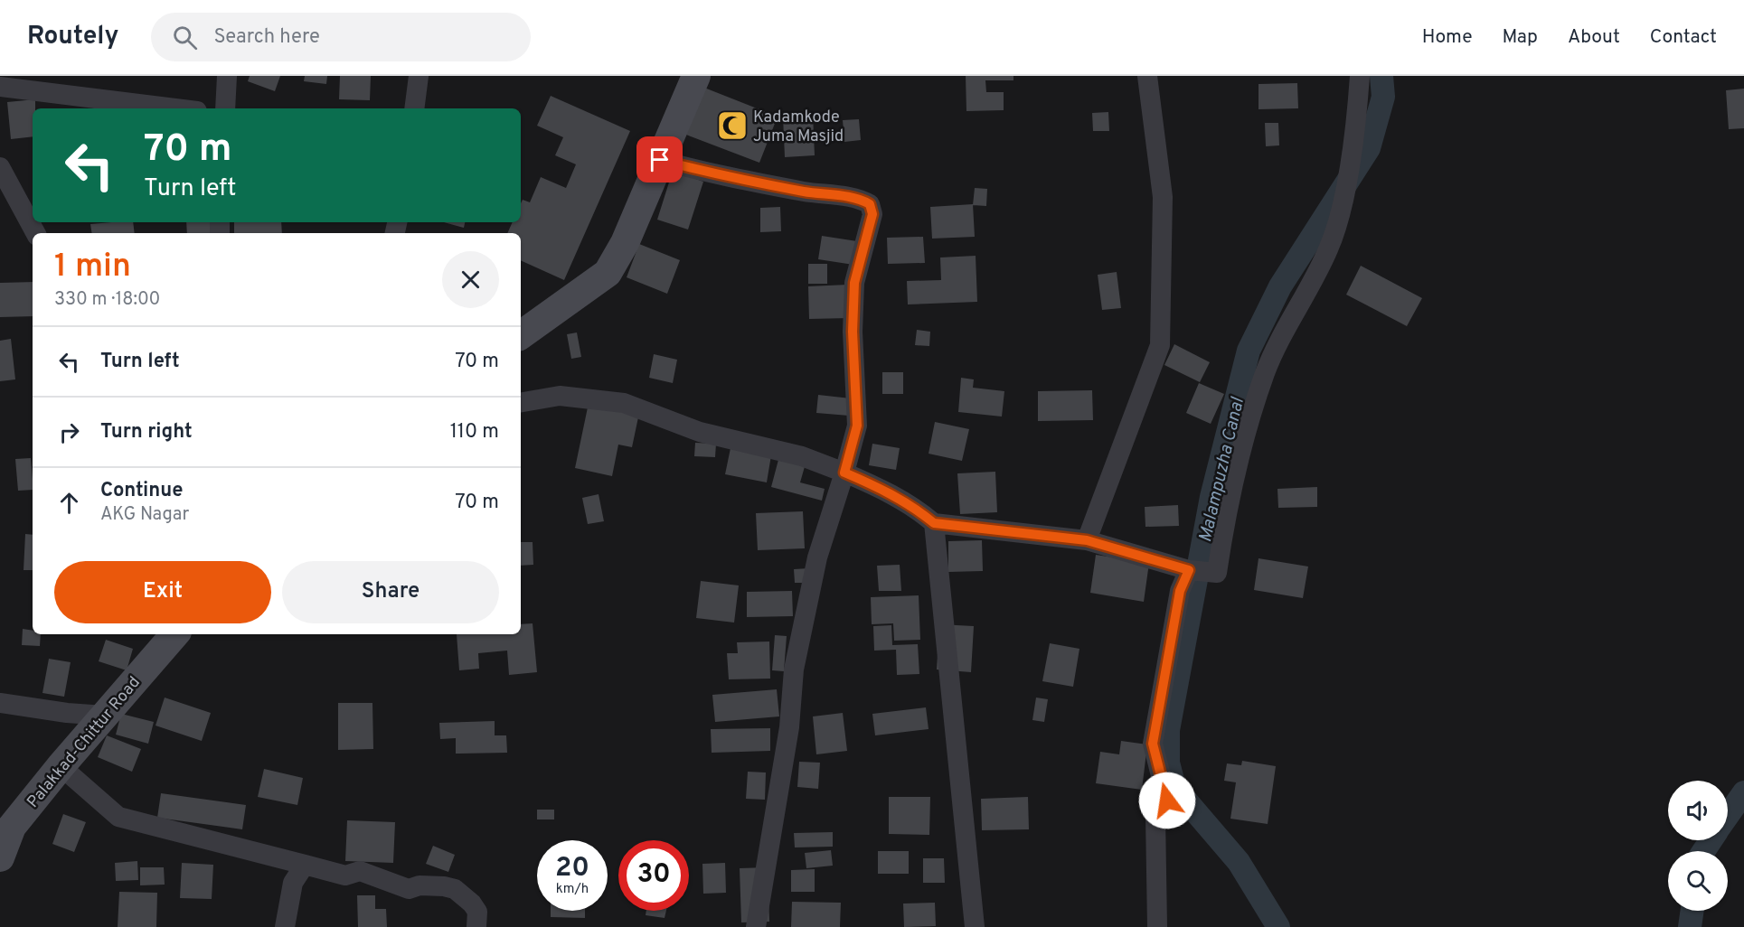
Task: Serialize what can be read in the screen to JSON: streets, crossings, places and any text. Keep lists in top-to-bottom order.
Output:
{
  "streets": {
    "main road": ["Palakkad-Chittur Road"]
  },
  "water": ["Malampuzha Canal"],
  "places": {
    "mosque": ["Kadamkode Juma Masjid"]
  },
  "page": {
    "header": "Routely",
    "search": "Search here",
    "nav": [
      "Home",
      "Map",
      "About",
      "Contact"
    ],
    "turn": ["70 m", "Turn left"],
    "heading": ["1 min", "330 m · 18:00"],
    "list": [
      {
        "name": "Turn left",
        "value": "70 m"
      },
      {
        "name": "Turn right",
        "value": "110 m"
      },
      {
        "name": "Continue",
        "note": "AKG Nagar",
        "value": "70 m"
      }
    ],
    "buttons": ["Exit", "Share"],
    "speed": "20 km/h",
    "limit": "30"
  }
}
